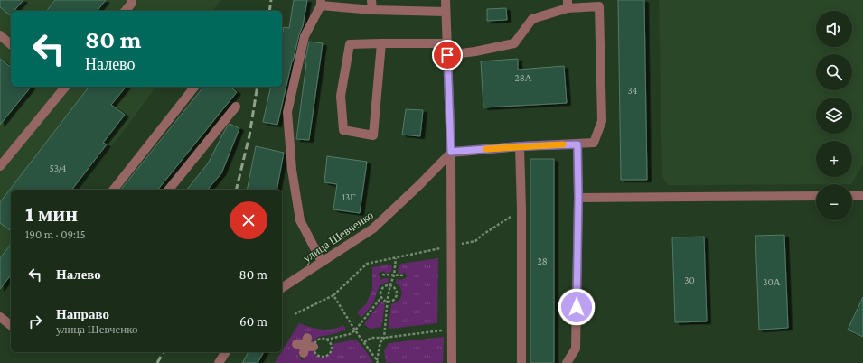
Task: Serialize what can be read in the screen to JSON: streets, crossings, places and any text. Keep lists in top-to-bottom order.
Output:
{
  "streets": {
    "street": ["улица Шевченко"]
  },
  "house_numbers": [
    "28А",
    "34",
    "53/4",
    "13Г",
    "28",
    "30",
    "30А"
  ],
  "page": {
    "map_buttons": ["+", "−"],
    "turn": ["80 m", "Налево"],
    "heading": ["1 мин", "190 m · 09:15"],
    "list": [
      {
        "name": "Налево",
        "value": "80 m"
      },
      {
        "name": "Направо",
        "note": "улица Шевченко",
        "value": "60 m"
      }
    ]
  }
}
